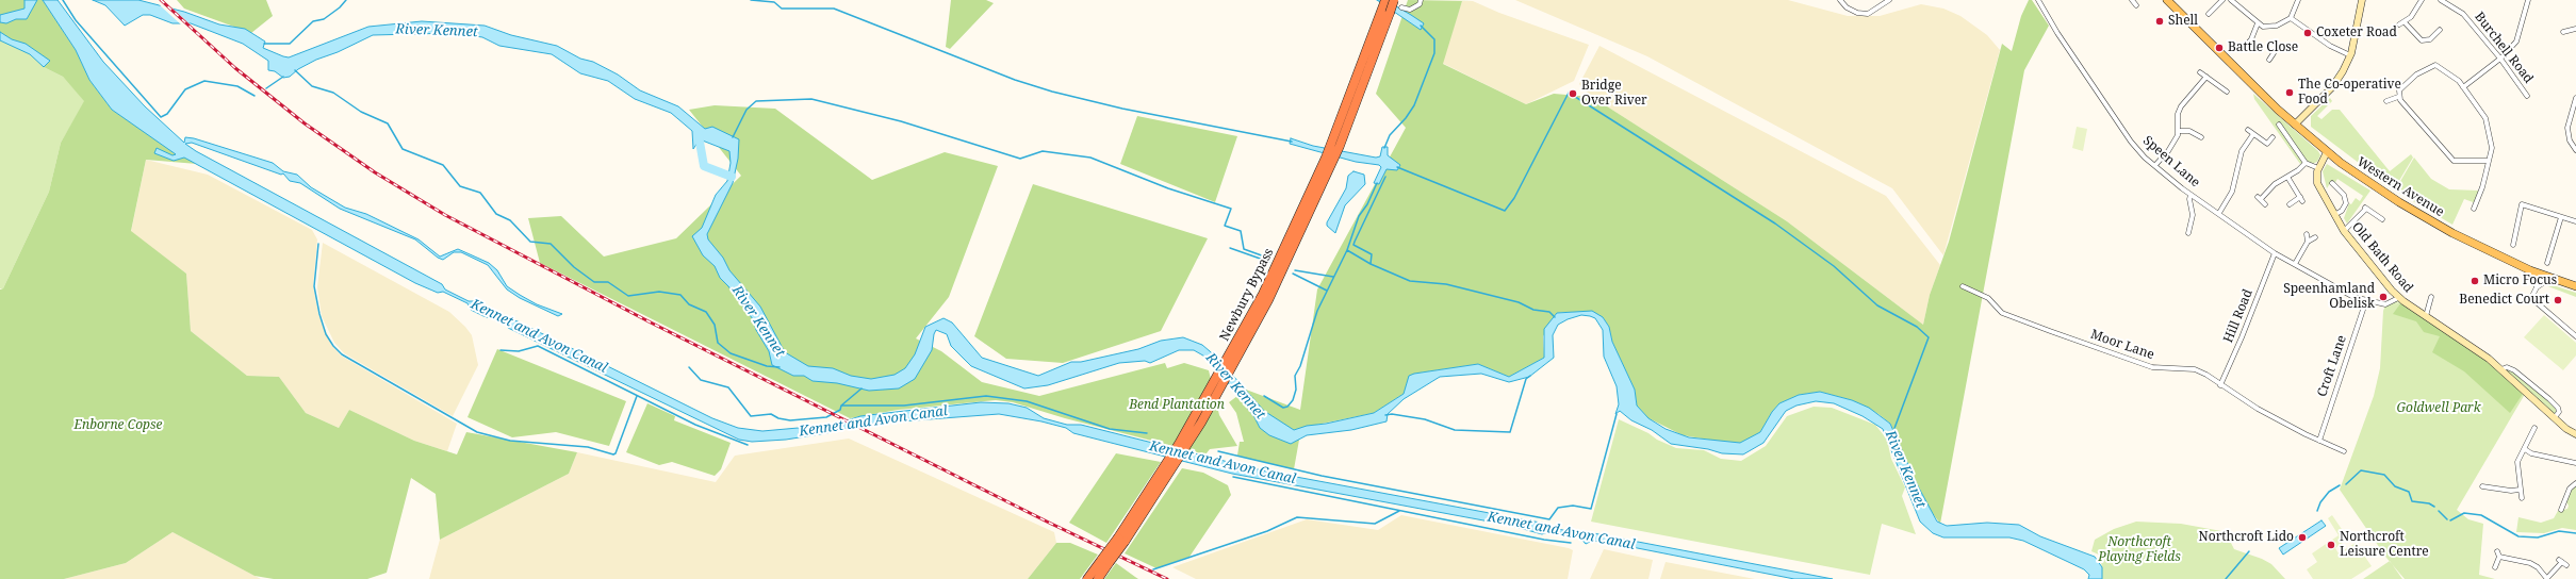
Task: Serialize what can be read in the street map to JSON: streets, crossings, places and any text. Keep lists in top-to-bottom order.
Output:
{
  "streets": {
    "highway": ["Newbury Bypass"],
    "main road": ["Western Avenue"],
    "street": [
      "Burchell Road",
      "Speen Lane",
      "Old Bath Road",
      "Hill Road",
      "Moor Lane",
      "Croft Lane"
    ]
  },
  "crossings": [
    ["Speen Lane", "Old Bath Road"],
    ["Speen Lane", "Hill Road"],
    ["Speen Lane", "Croft Lane"],
    ["Hill Road", "Moor Lane"],
    ["Moor Lane", "Croft Lane"]
  ],
  "water": ["River Kennet", "Kennet and Avon Canal"],
  "parks": [
    "Bend Plantation",
    "Goldwell Park",
    "Enborne Copse",
    "Northcroft Playing Fields"
  ],
  "places": [
    "Shell",
    "Coxeter Road",
    "Battle Close",
    "The Co-operative Food",
    "Bridge Over River",
    "Micro Focus",
    "Speenhamland Obelisk",
    "Benedict Court",
    "Northcroft Lido",
    "Northcroft Leisure Centre"
  ]
}
